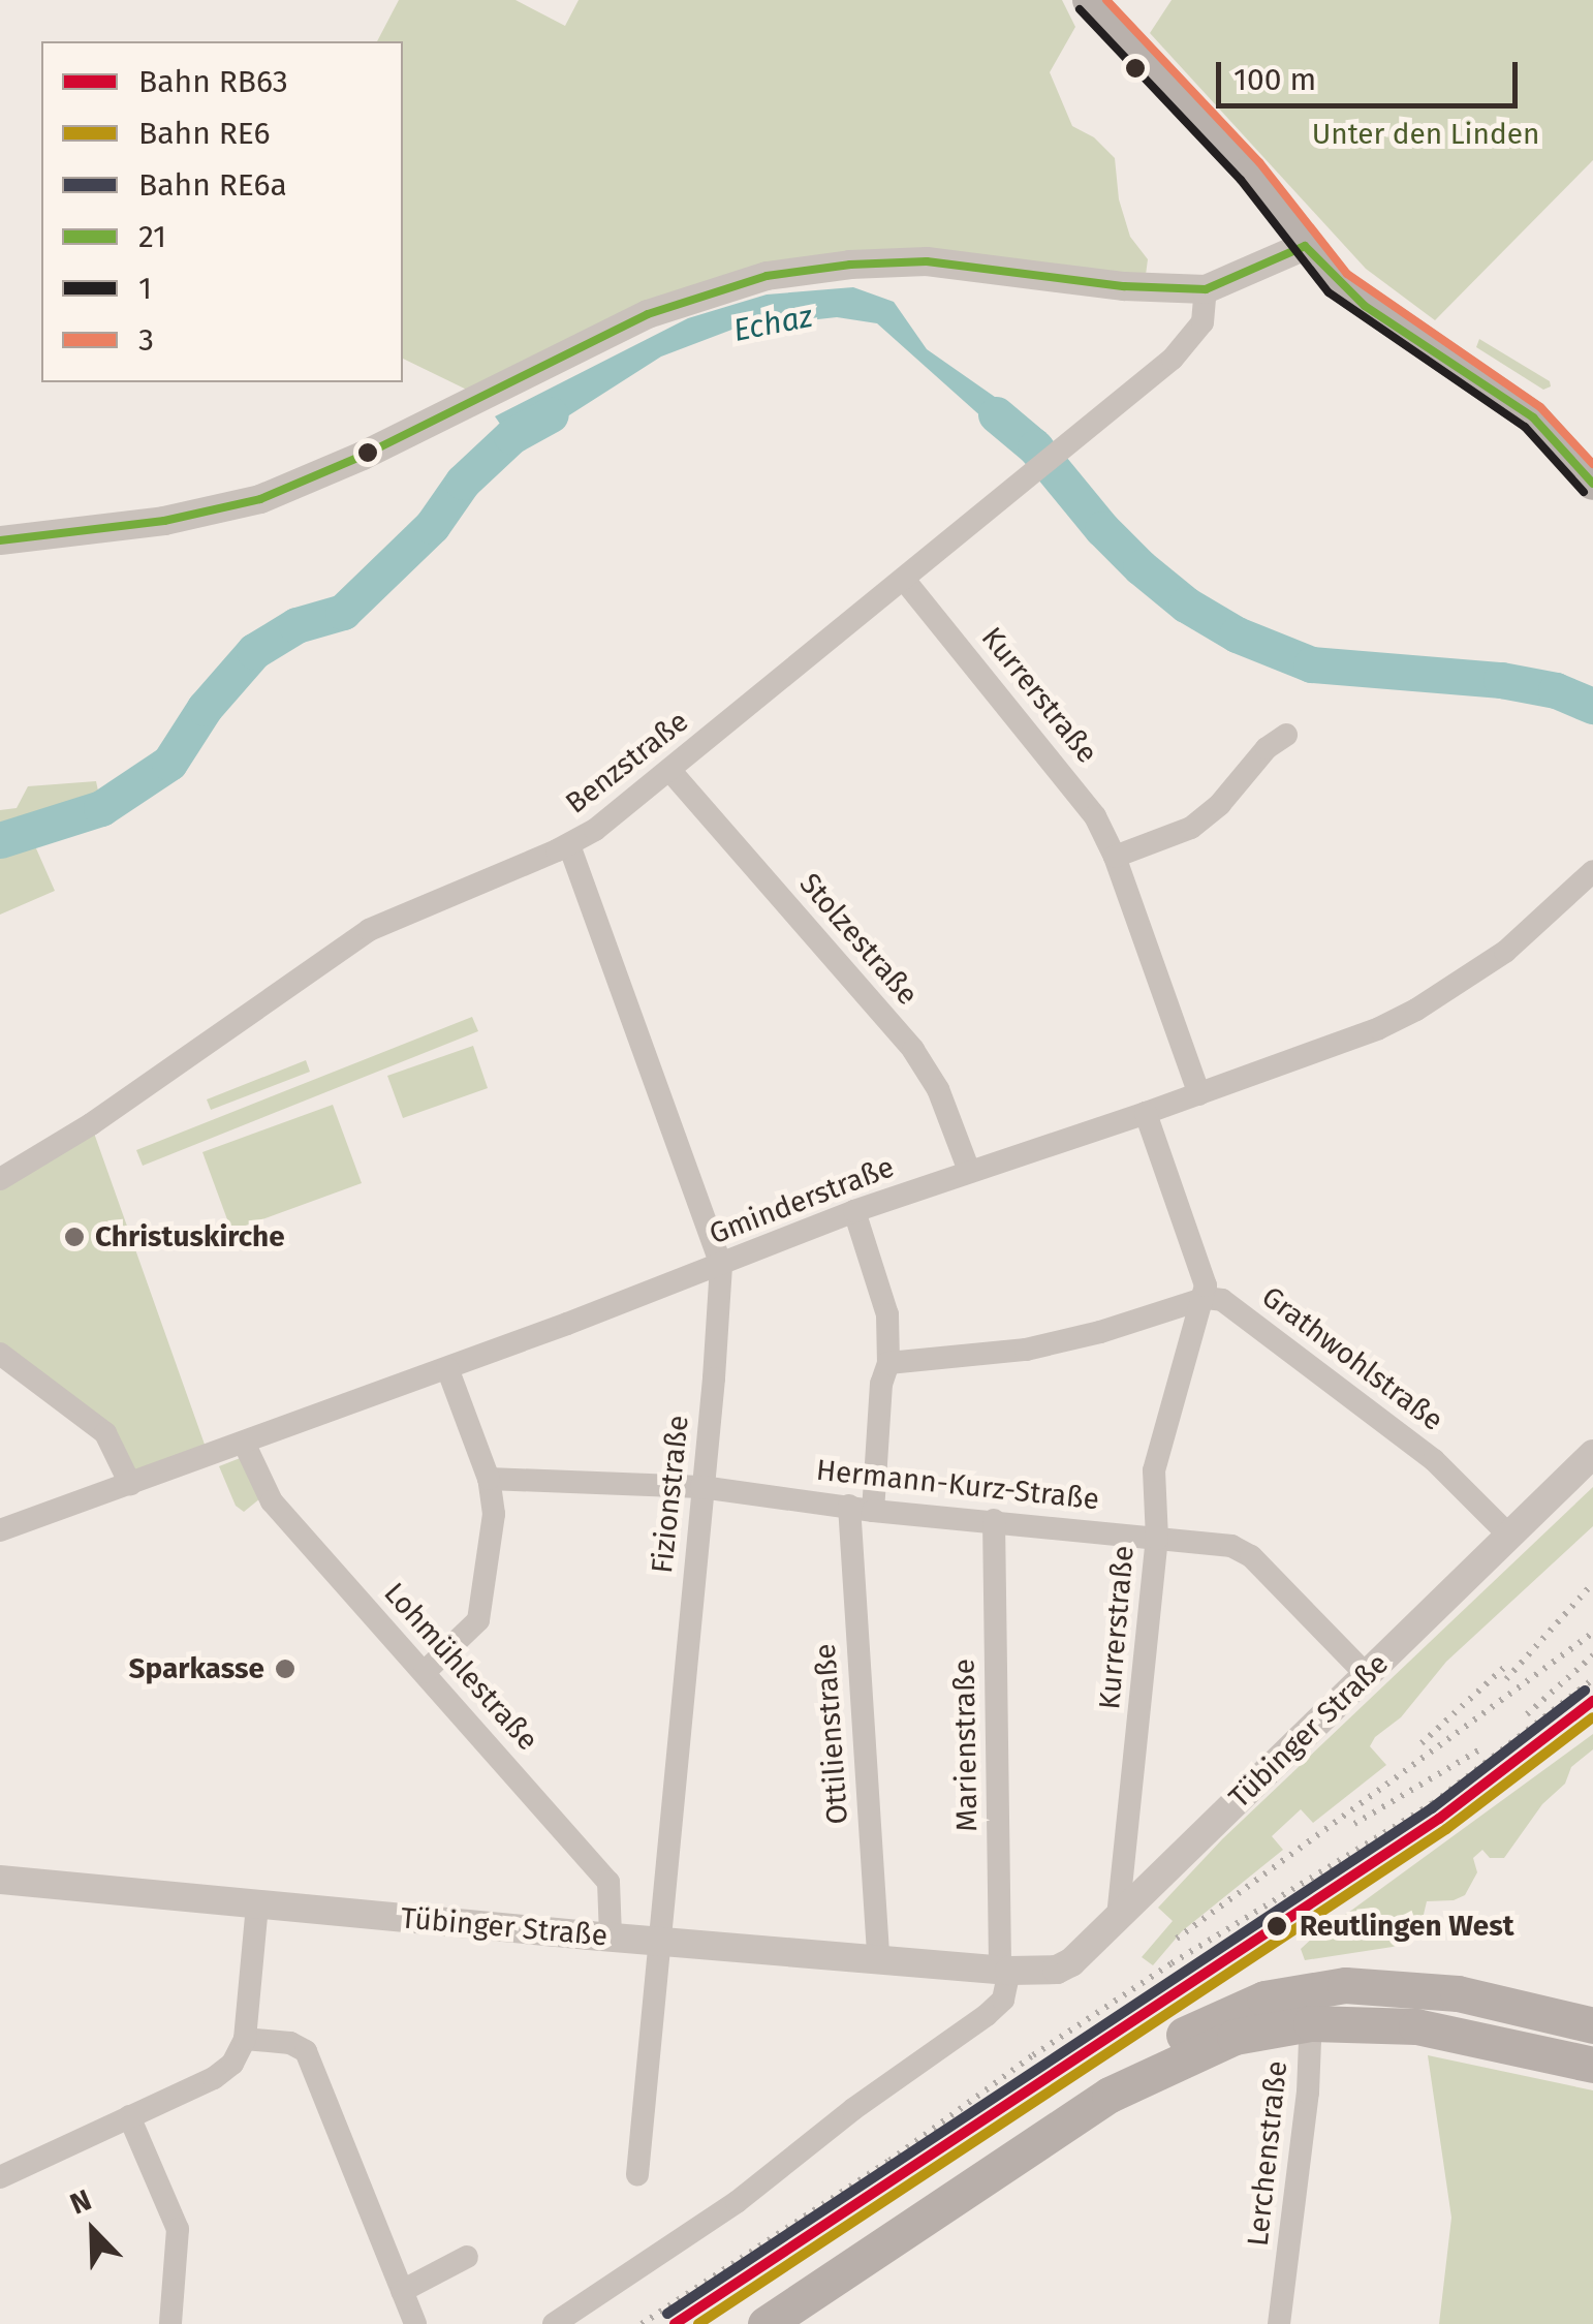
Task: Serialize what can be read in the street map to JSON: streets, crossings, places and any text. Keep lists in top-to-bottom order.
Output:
{
  "streets": {
    "street": [
      "Kurrerstraße",
      "Benzstraße",
      "Stolzestraße",
      "Gminderstraße",
      "Grathwohlstraße",
      "Hermann-Kurz-Straße",
      "Fizionstraße",
      "Lohmühlestraße",
      "Tübinger Straße",
      "Ottilienstraße",
      "Marienstraße",
      "Lerchenstraße"
    ]
  },
  "crossings": [
    ["Kurrerstraße", "Benzstraße"],
    ["Kurrerstraße", "Gminderstraße"],
    ["Kurrerstraße", "Grathwohlstraße"],
    ["Kurrerstraße", "Hermann-Kurz-Straße"],
    ["Kurrerstraße", "Tübinger Straße"],
    ["Benzstraße", "Stolzestraße"],
    ["Benzstraße", "Fizionstraße"],
    ["Stolzestraße", "Gminderstraße"],
    ["Gminderstraße", "Fizionstraße"],
    ["Gminderstraße", "Lohmühlestraße"],
    ["Gminderstraße", "Ottilienstraße"],
    ["Grathwohlstraße", "Tübinger Straße"],
    ["Hermann-Kurz-Straße", "Fizionstraße"],
    ["Hermann-Kurz-Straße", "Tübinger Straße"],
    ["Hermann-Kurz-Straße", "Ottilienstraße"],
    ["Hermann-Kurz-Straße", "Marienstraße"],
    ["Fizionstraße", "Tübinger Straße"],
    ["Lohmühlestraße", "Tübinger Straße"],
    ["Tübinger Straße", "Ottilienstraße"],
    ["Tübinger Straße", "Marienstraße"]
  ],
  "water": ["Echaz"],
  "parks": ["Unter den Linden"],
  "places": ["Christuskirche", "Sparkasse", "Reutlingen West"],
  "lines": [
    "transit line 3",
    "transit line 1",
    "transit line 21",
    "rail line RE6a",
    "rail line RB63",
    "rail line RE6"
  ],
  "legend": [
    "Bahn RB63",
    "Bahn RE6",
    "Bahn RE6a",
    "21",
    "1",
    "3"
  ],
  "scale_bar": "100 m",
  "north": "top left"
}
